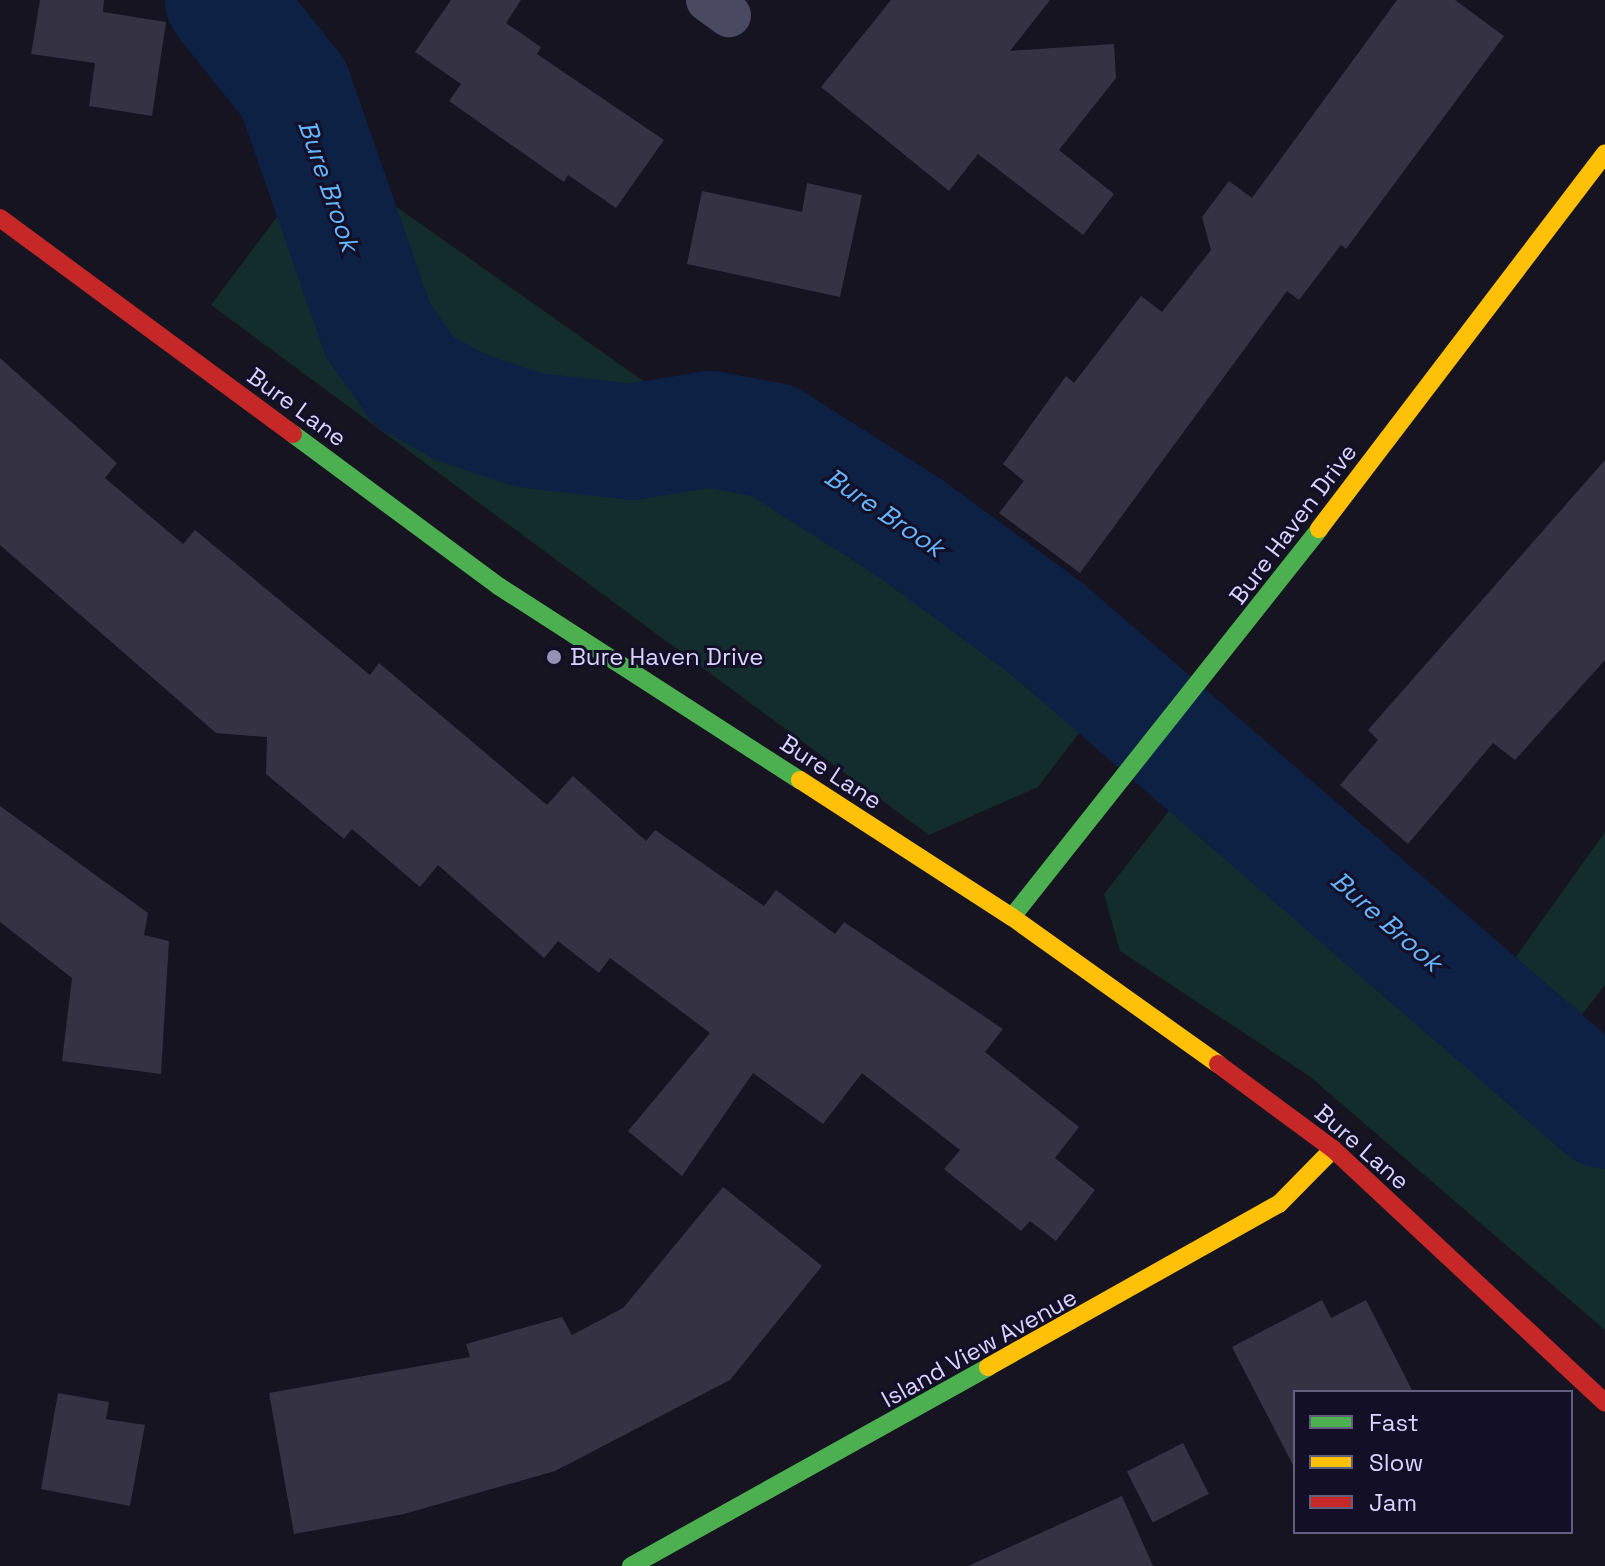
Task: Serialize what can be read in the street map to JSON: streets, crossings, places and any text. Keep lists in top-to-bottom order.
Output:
{
  "streets": {
    "street": ["Bure Lane", "Bure Haven Drive", "Island View Avenue"]
  },
  "crossings": [
    ["Bure Lane", "Bure Haven Drive"],
    ["Bure Lane", "Island View Avenue"]
  ],
  "water": ["Bure Brook"],
  "places": ["Bure Haven Drive"],
  "legend": ["Fast", "Slow", "Jam"]
}
